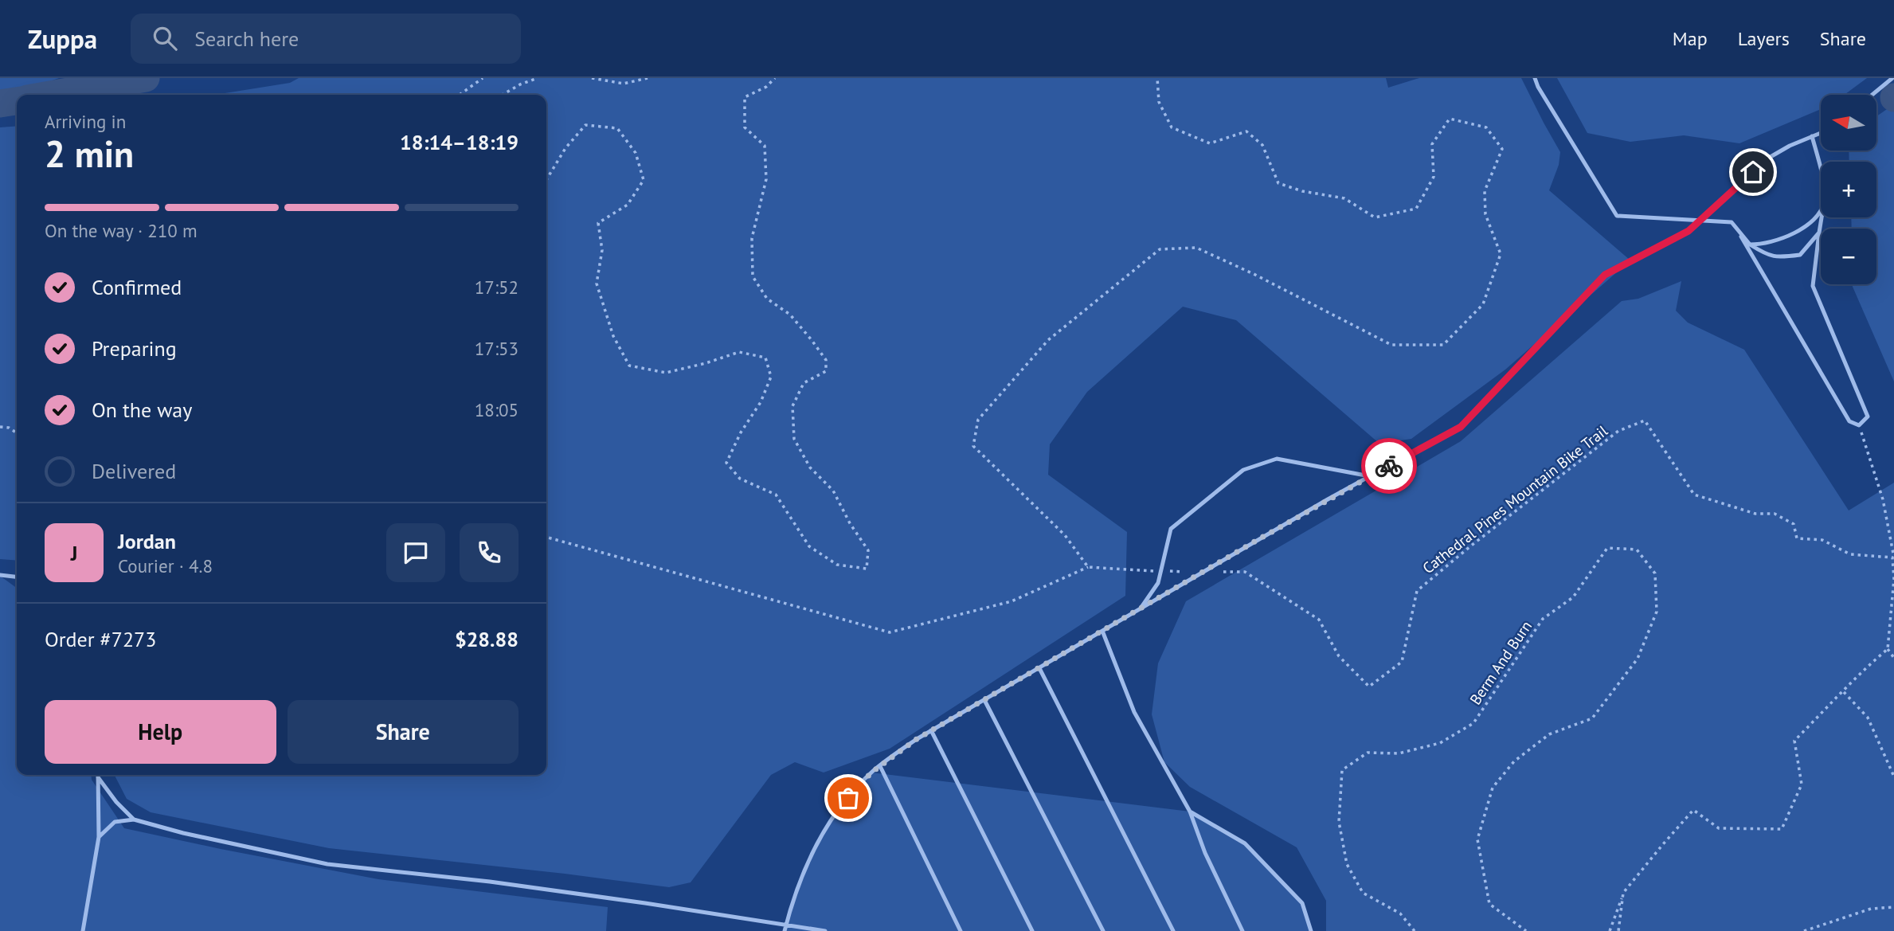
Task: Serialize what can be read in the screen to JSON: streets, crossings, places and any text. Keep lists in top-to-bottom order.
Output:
{
  "streets": {
    "path": ["Cathedral Pines Mountain Bike Trail", "Berm And Burn"]
  },
  "north": "left",
  "page": {
    "header": "Zuppa",
    "search": "Search here",
    "nav": ["Map", "Layers", "Share"],
    "map_buttons": ["+", "−"],
    "heading": ["2 min", "Arriving in", "18:14–18:19"],
    "panel": [
      "Jordan",
      "Courier · 4.8",
      "Order #7273",
      "$28.88"
    ],
    "bar": "On the way · 210 m",
    "list": [
      ["Confirmed", "17:52"],
      ["Preparing", "17:53"],
      ["On the way", "18:05"],
      "Delivered"
    ],
    "round": "J",
    "buttons": ["Help", "Share"]
  }
}
